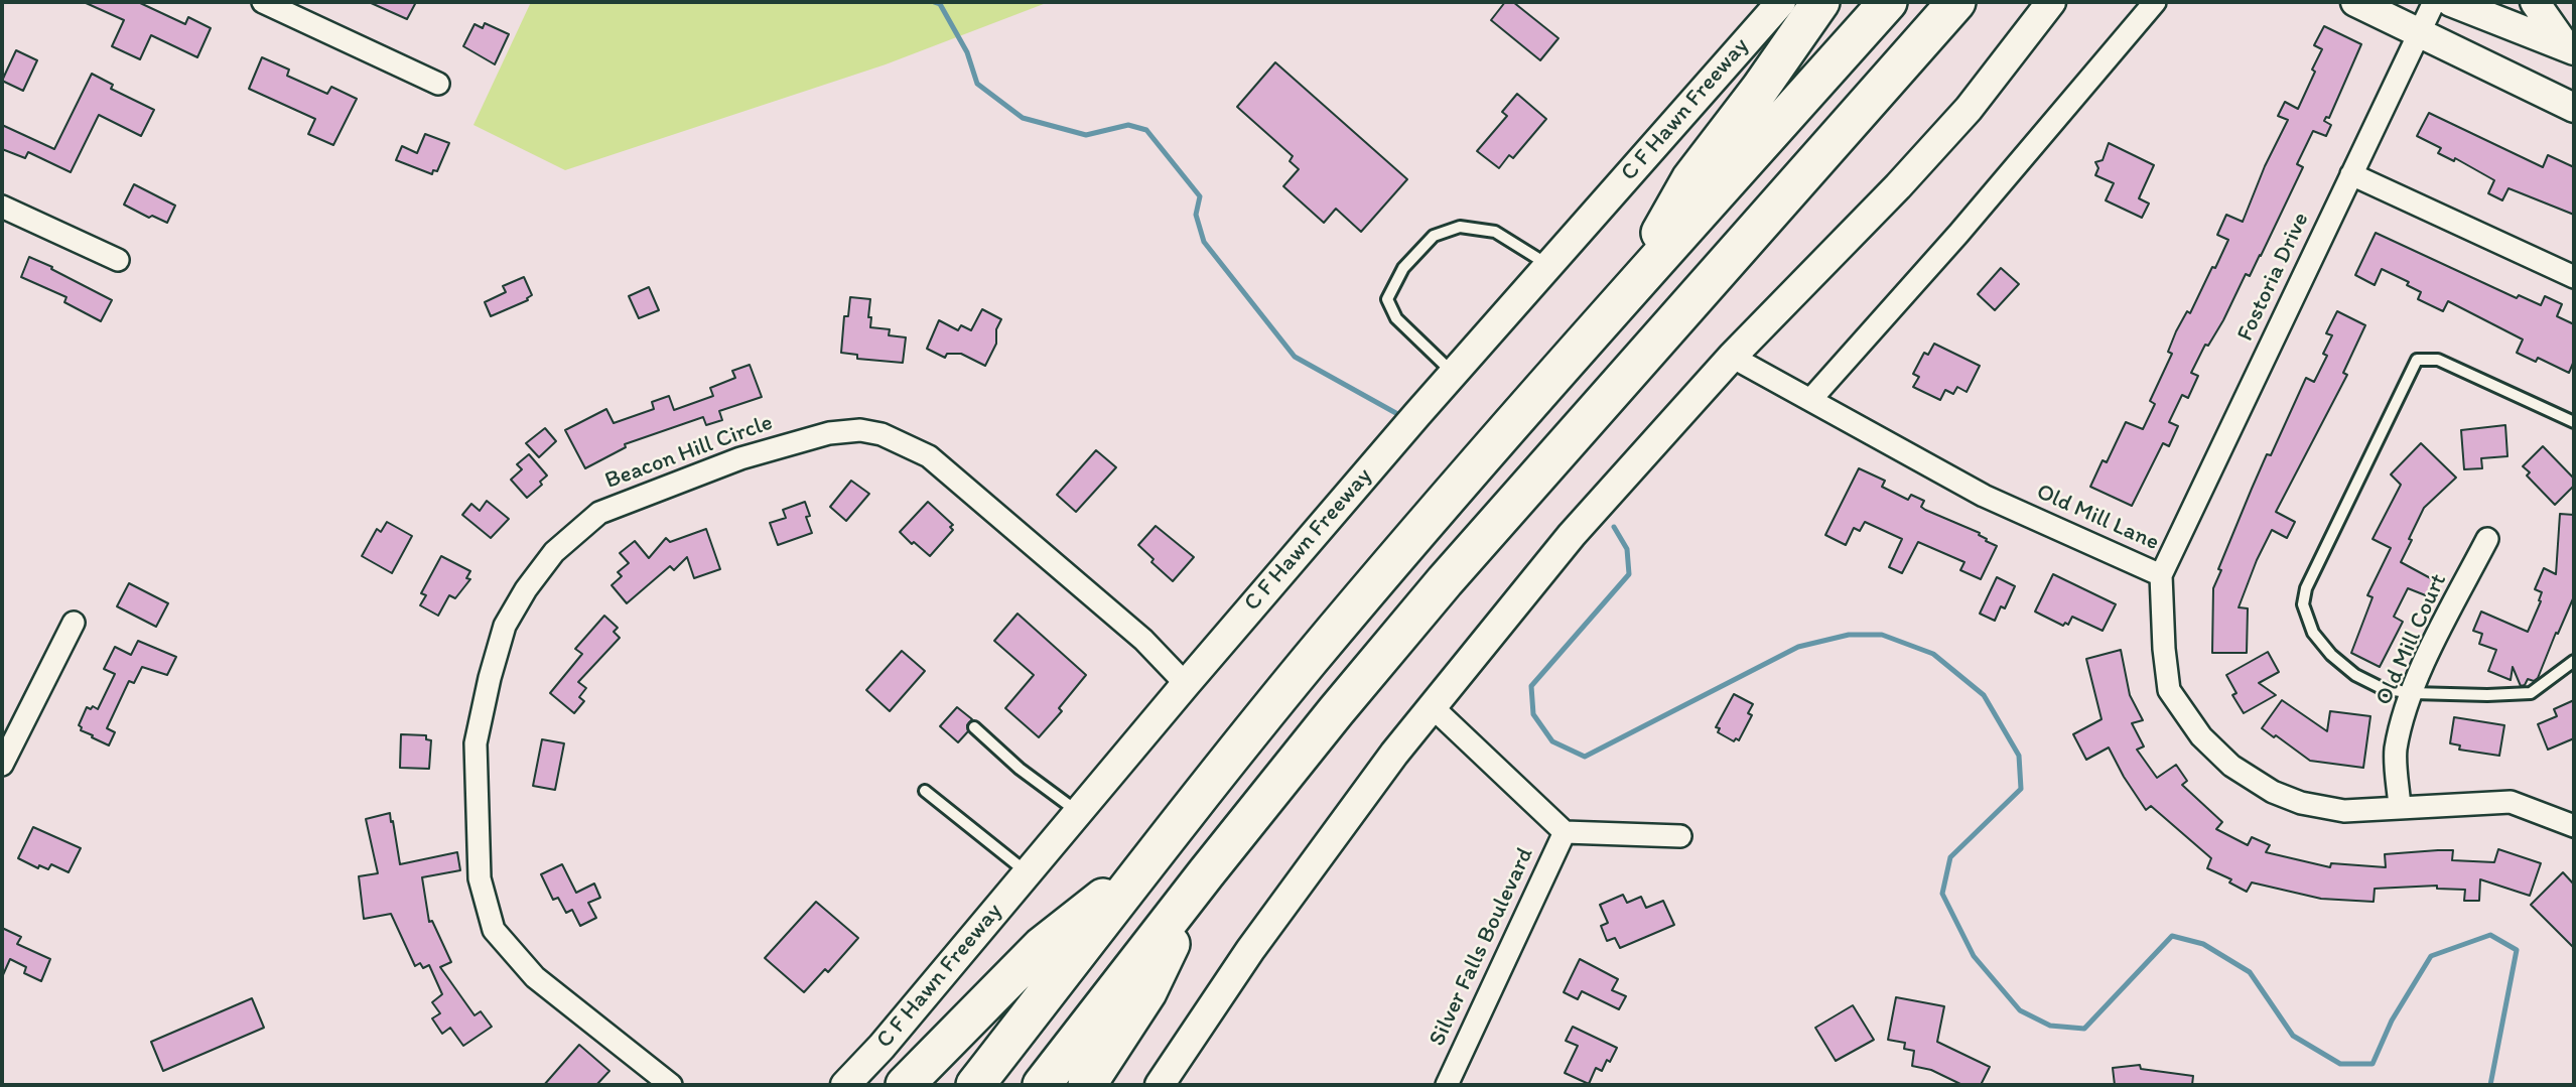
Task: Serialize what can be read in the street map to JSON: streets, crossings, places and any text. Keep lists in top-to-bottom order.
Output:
{
  "streets": {
    "main road": ["C F Hawn Freeway"],
    "street": [
      "Fostoria Drive",
      "Beacon Hill Circle",
      "Old Mill Lane",
      "Old Mill Court",
      "Silver Falls Boulevard"
    ]
  },
  "crossings": [
    ["C F Hawn Freeway", "Beacon Hill Circle"],
    ["Fostoria Drive", "Old Mill Lane"],
    ["Old Mill Lane", "Old Mill Court"]
  ]
}
